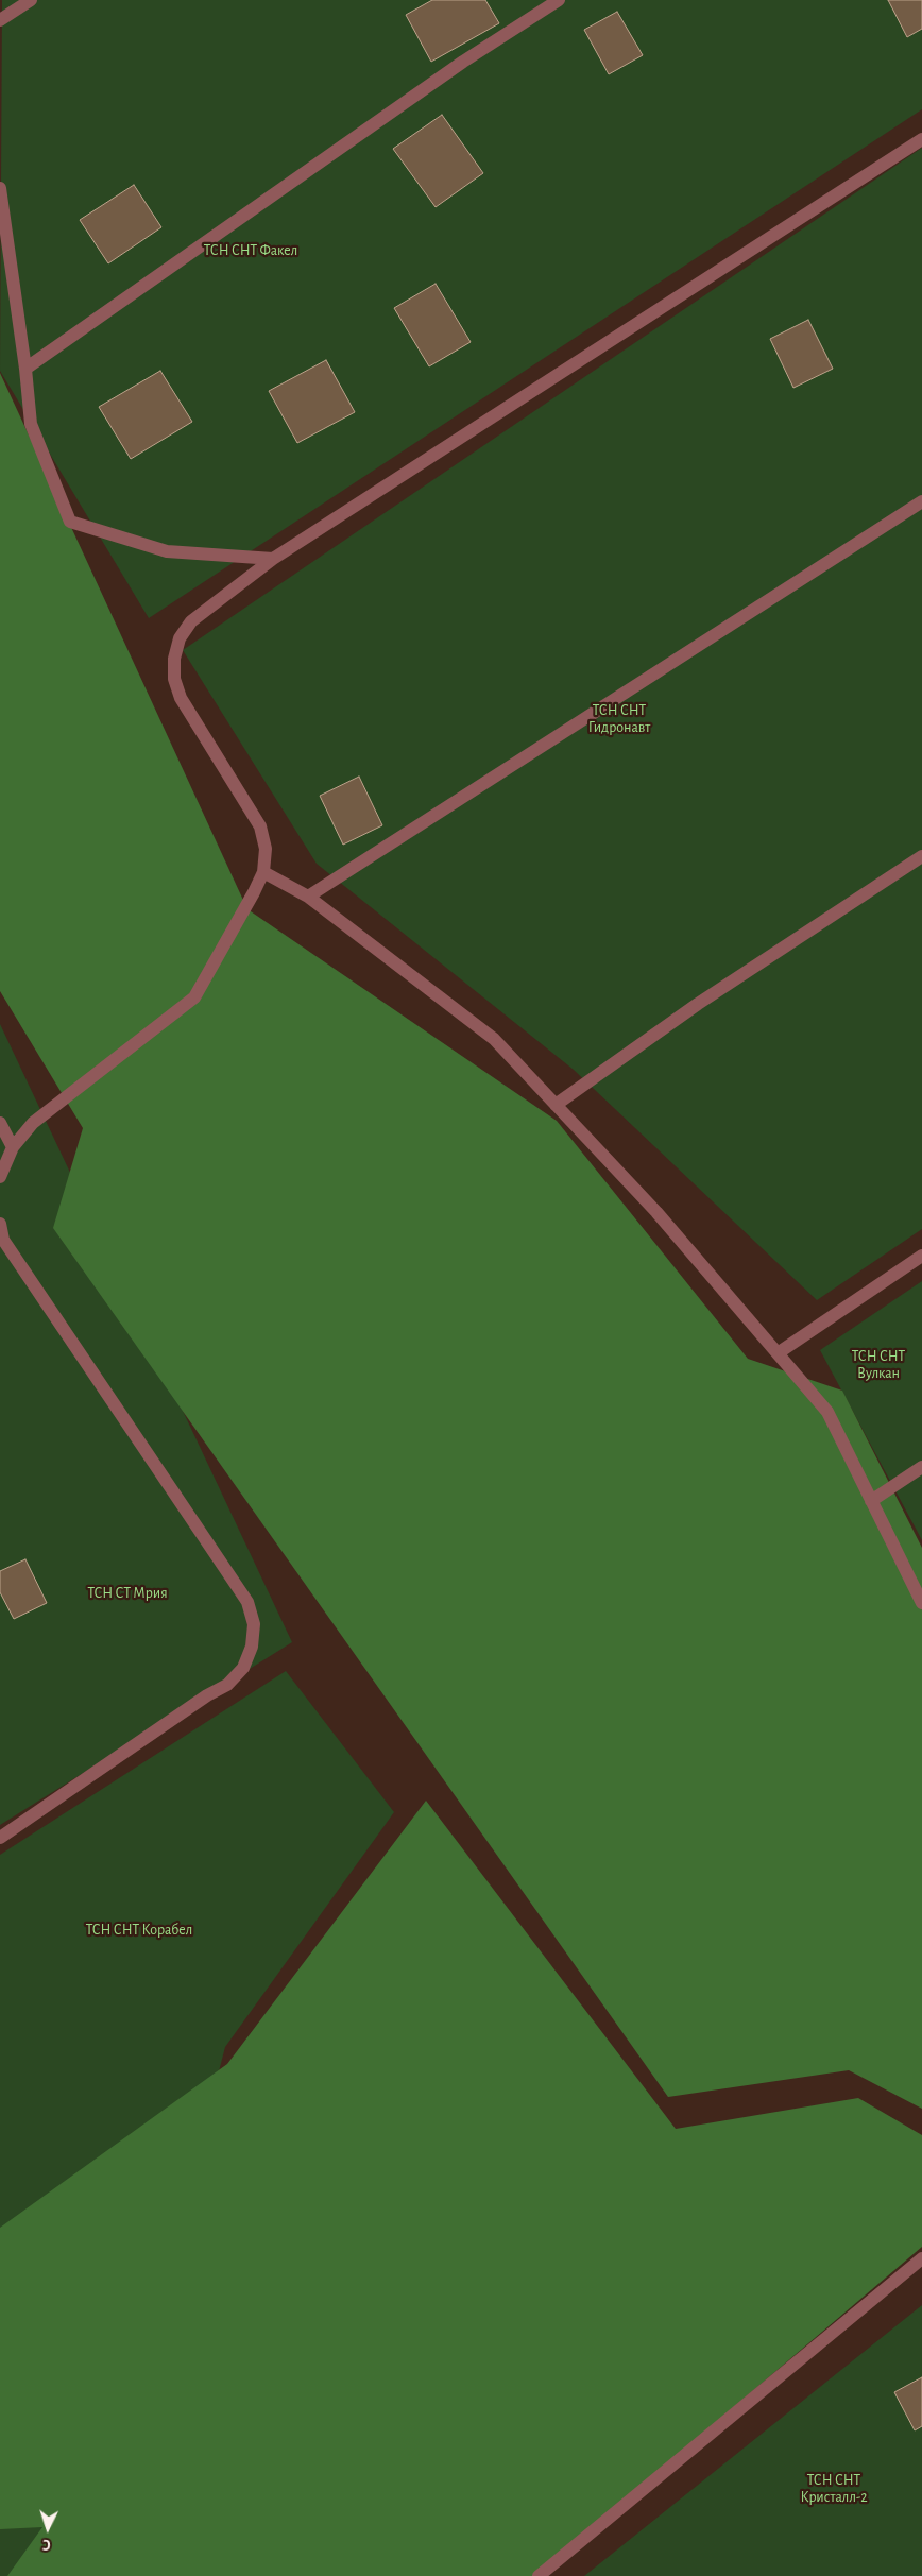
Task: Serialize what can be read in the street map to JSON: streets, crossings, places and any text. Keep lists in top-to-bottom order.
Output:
{
  "parks": [
    "ТСН СНТ Факел",
    "ТСН СНТ Гидронавт",
    "ТСН СНТ Вулкан",
    "ТСН СТ Мрия",
    "ТСН СНТ Корабел",
    "ТСН СНТ Кристалл-2"
  ],
  "north": "bottom"
}
